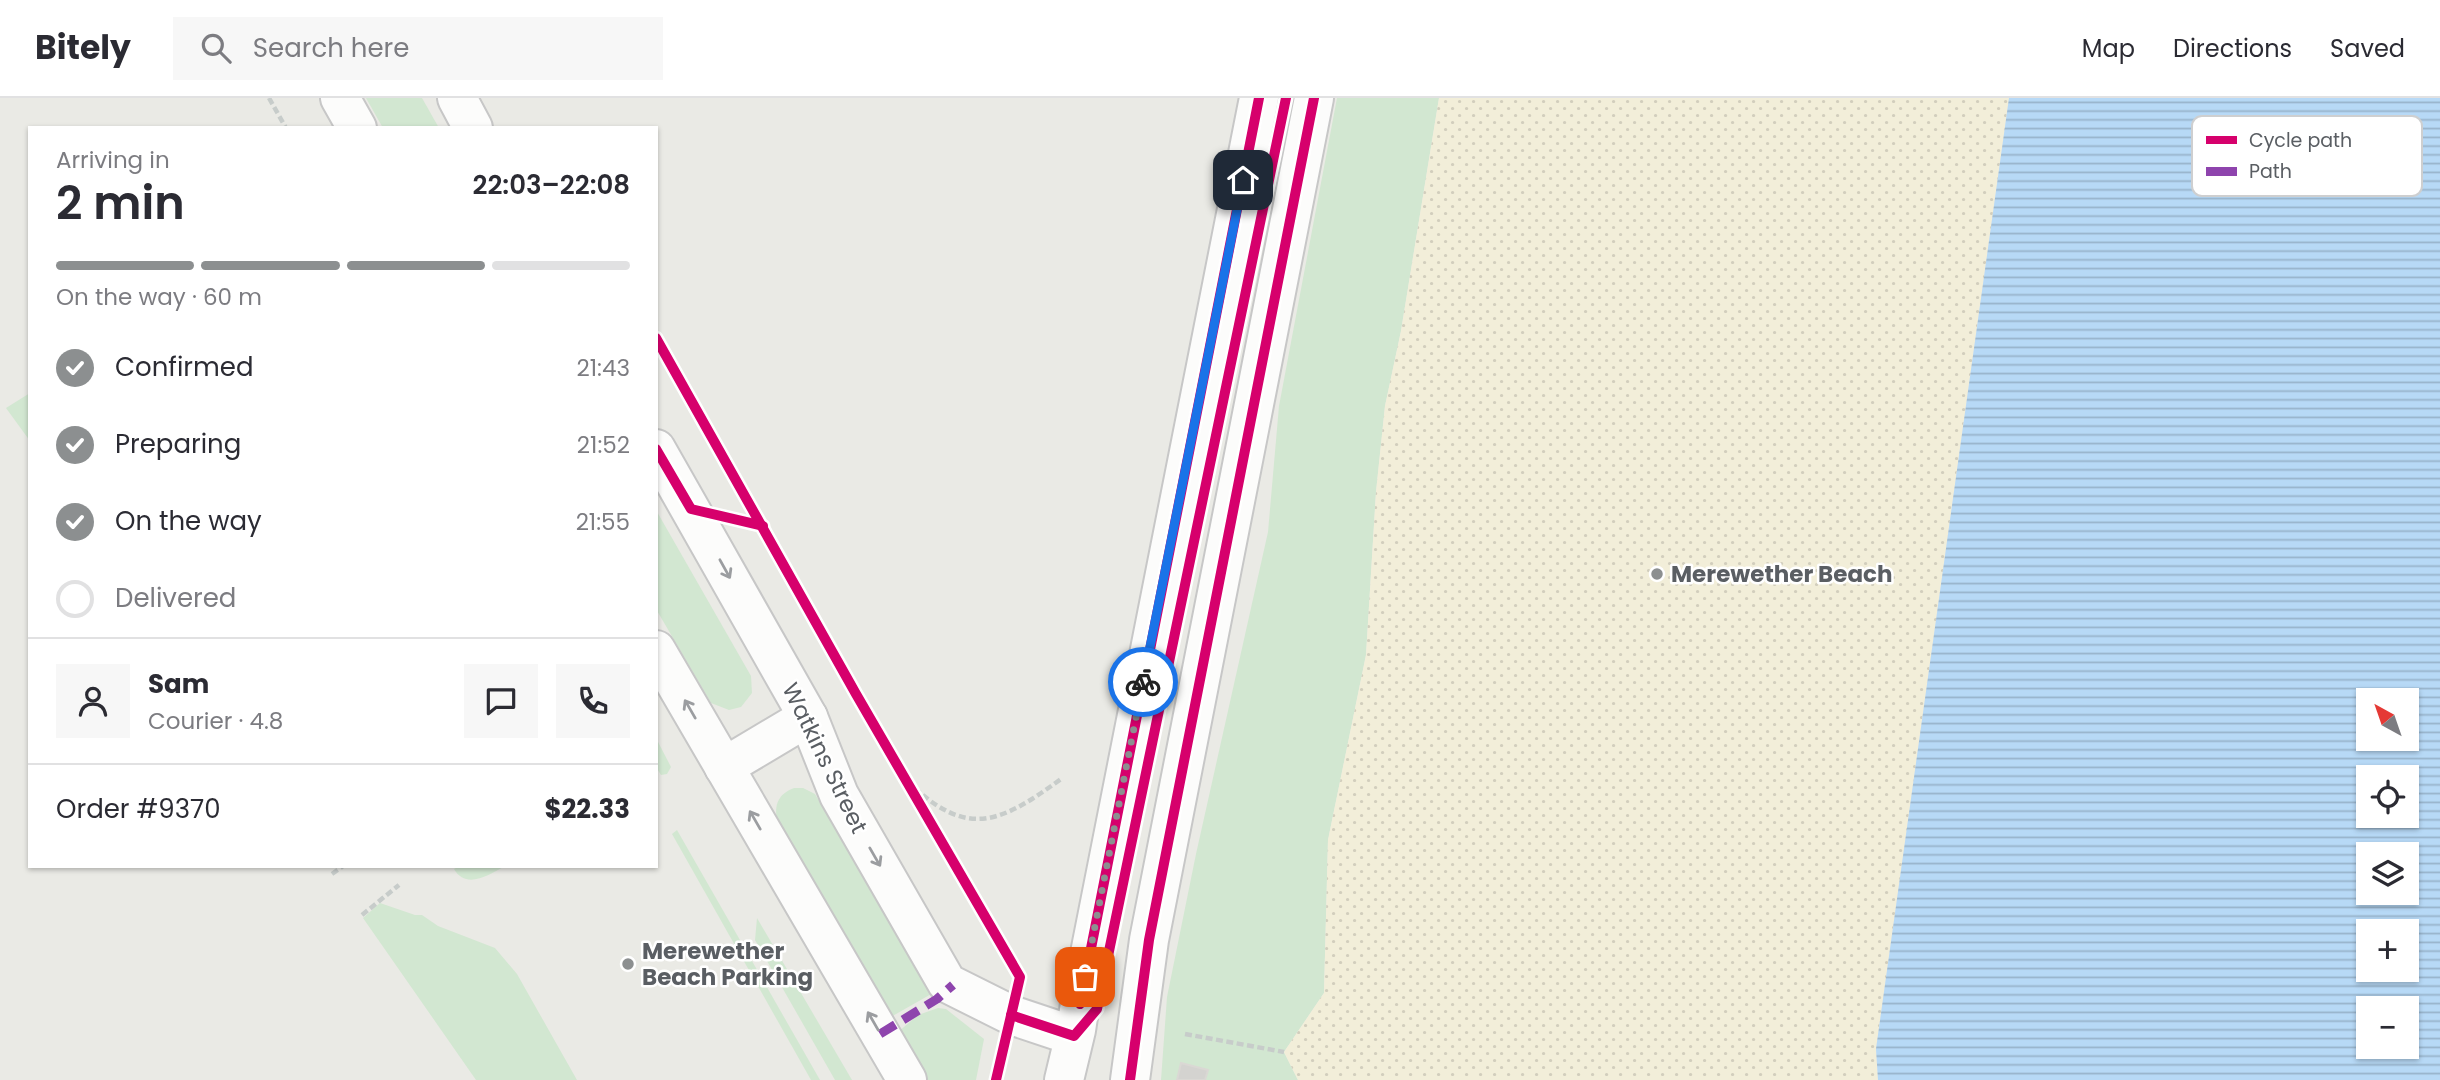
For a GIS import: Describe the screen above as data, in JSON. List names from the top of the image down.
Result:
{
  "streets": {
    "street": ["Watkins Street"]
  },
  "places": ["Merewether Beach", "Merewether Beach Parking"],
  "legend": ["Cycle path", "Path"],
  "north": "top left",
  "page": {
    "header": "Bitely",
    "search": "Search here",
    "nav": ["Map", "Directions", "Saved"],
    "heading": ["2 min", "Arriving in", "22:03–22:08"],
    "panel": [
      "Sam",
      "Courier · 4.8",
      "Order #9370",
      "$22.33"
    ],
    "bar": "On the way · 60 m",
    "list": [
      ["Confirmed", "21:43"],
      ["Preparing", "21:52"],
      ["On the way", "21:55"],
      "Delivered"
    ],
    "map_buttons": ["+", "−"]
  }
}
